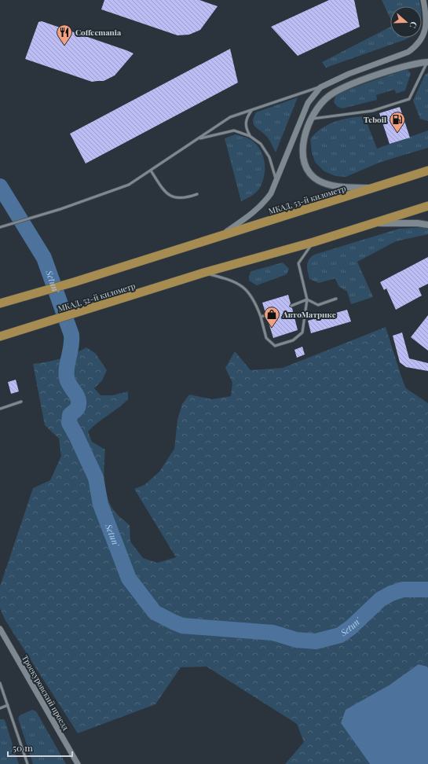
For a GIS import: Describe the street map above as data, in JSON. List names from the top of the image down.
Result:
{
  "streets": {
    "highway": ["МКАД, 53-й километр", "МКАД, 52-й километр"],
    "street": ["Троекуровский проезд"]
  },
  "water": ["Setun'"],
  "places": {
    "restaurant": ["Coffeemania"],
    "fuel station": ["Teboil"],
    "shop": ["АвтоМатрикс"]
  },
  "scale_bar": "50 m",
  "north": "right"
}
